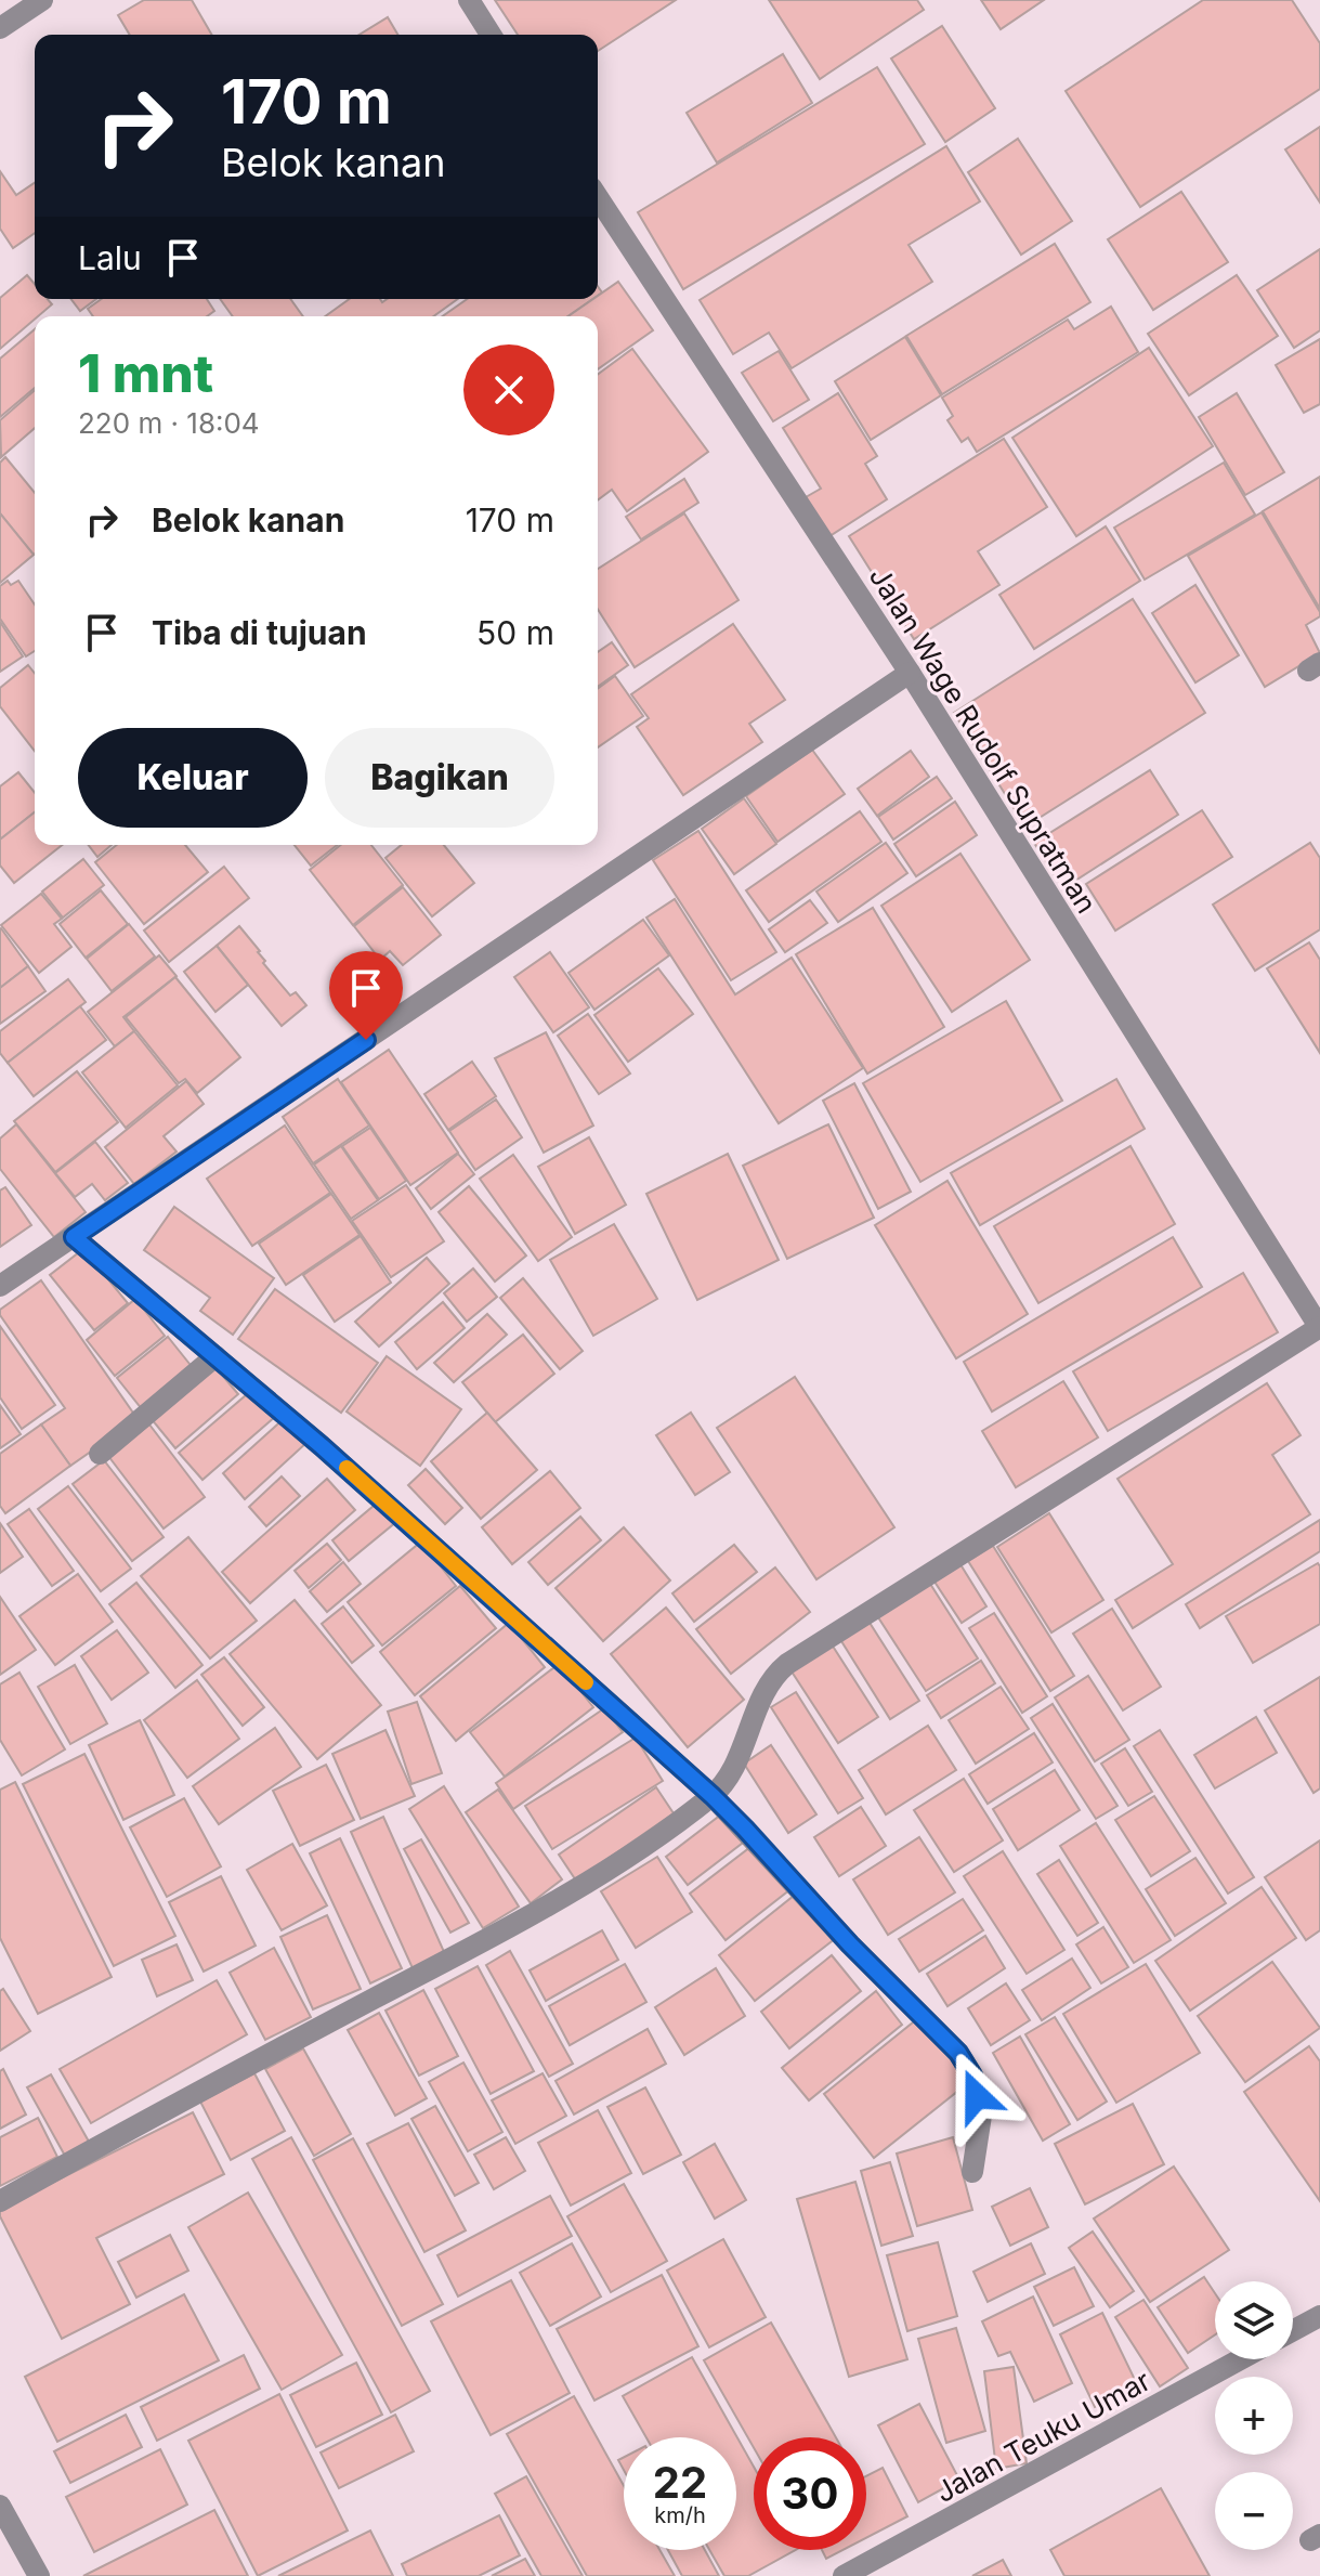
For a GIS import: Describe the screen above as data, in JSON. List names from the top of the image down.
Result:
{
  "streets": {
    "street": ["Jalan Wage Rudolf Supratman", "Jalan Teuku Umar"]
  },
  "page": {
    "turn": ["170 m", "Belok kanan"],
    "then": "Lalu",
    "heading": ["1 mnt", "220 m · 18:04"],
    "list": [
      {
        "name": "Belok kanan",
        "value": "170 m"
      },
      {
        "name": "Tiba di tujuan",
        "value": "50 m"
      }
    ],
    "buttons": ["Keluar", "Bagikan"],
    "map_buttons": ["+", "−"],
    "speed": "22 km/h",
    "limit": "30"
  }
}
